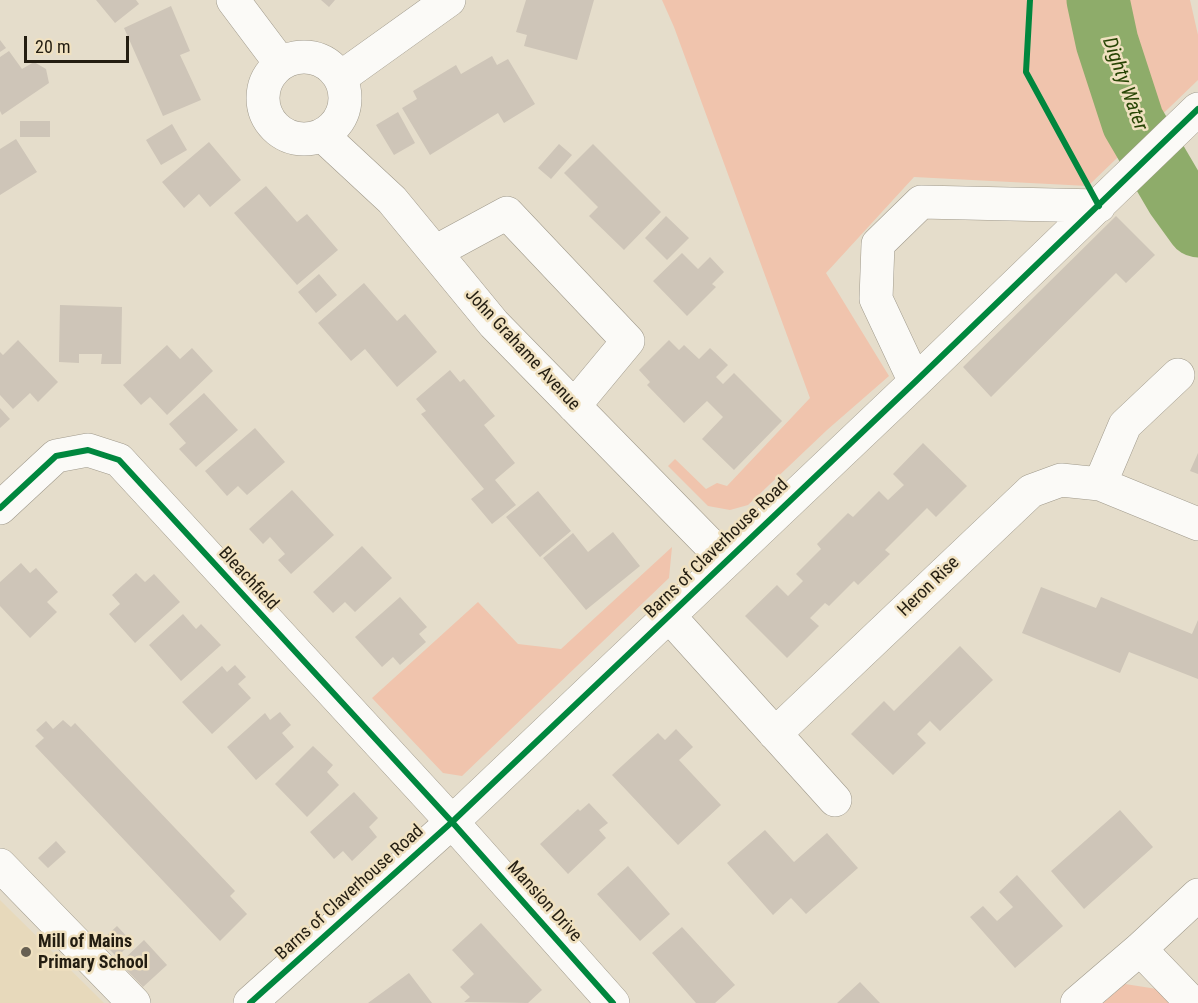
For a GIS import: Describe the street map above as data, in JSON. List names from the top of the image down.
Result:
{
  "streets": {
    "street": [
      "John Grahame Avenue",
      "Barns of Claverhouse Road",
      "Bleachfield",
      "Heron Rise",
      "Mansion Drive"
    ]
  },
  "crossings": [
    ["John Grahame Avenue", "Barns of Claverhouse Road"],
    ["Barns of Claverhouse Road", "Bleachfield"],
    ["Barns of Claverhouse Road", "Mansion Drive"],
    ["Bleachfield", "Mansion Drive"]
  ],
  "water": ["Dighty Water"],
  "places": ["Mill of Mains Primary School"],
  "scale_bar": "20 m"
}
